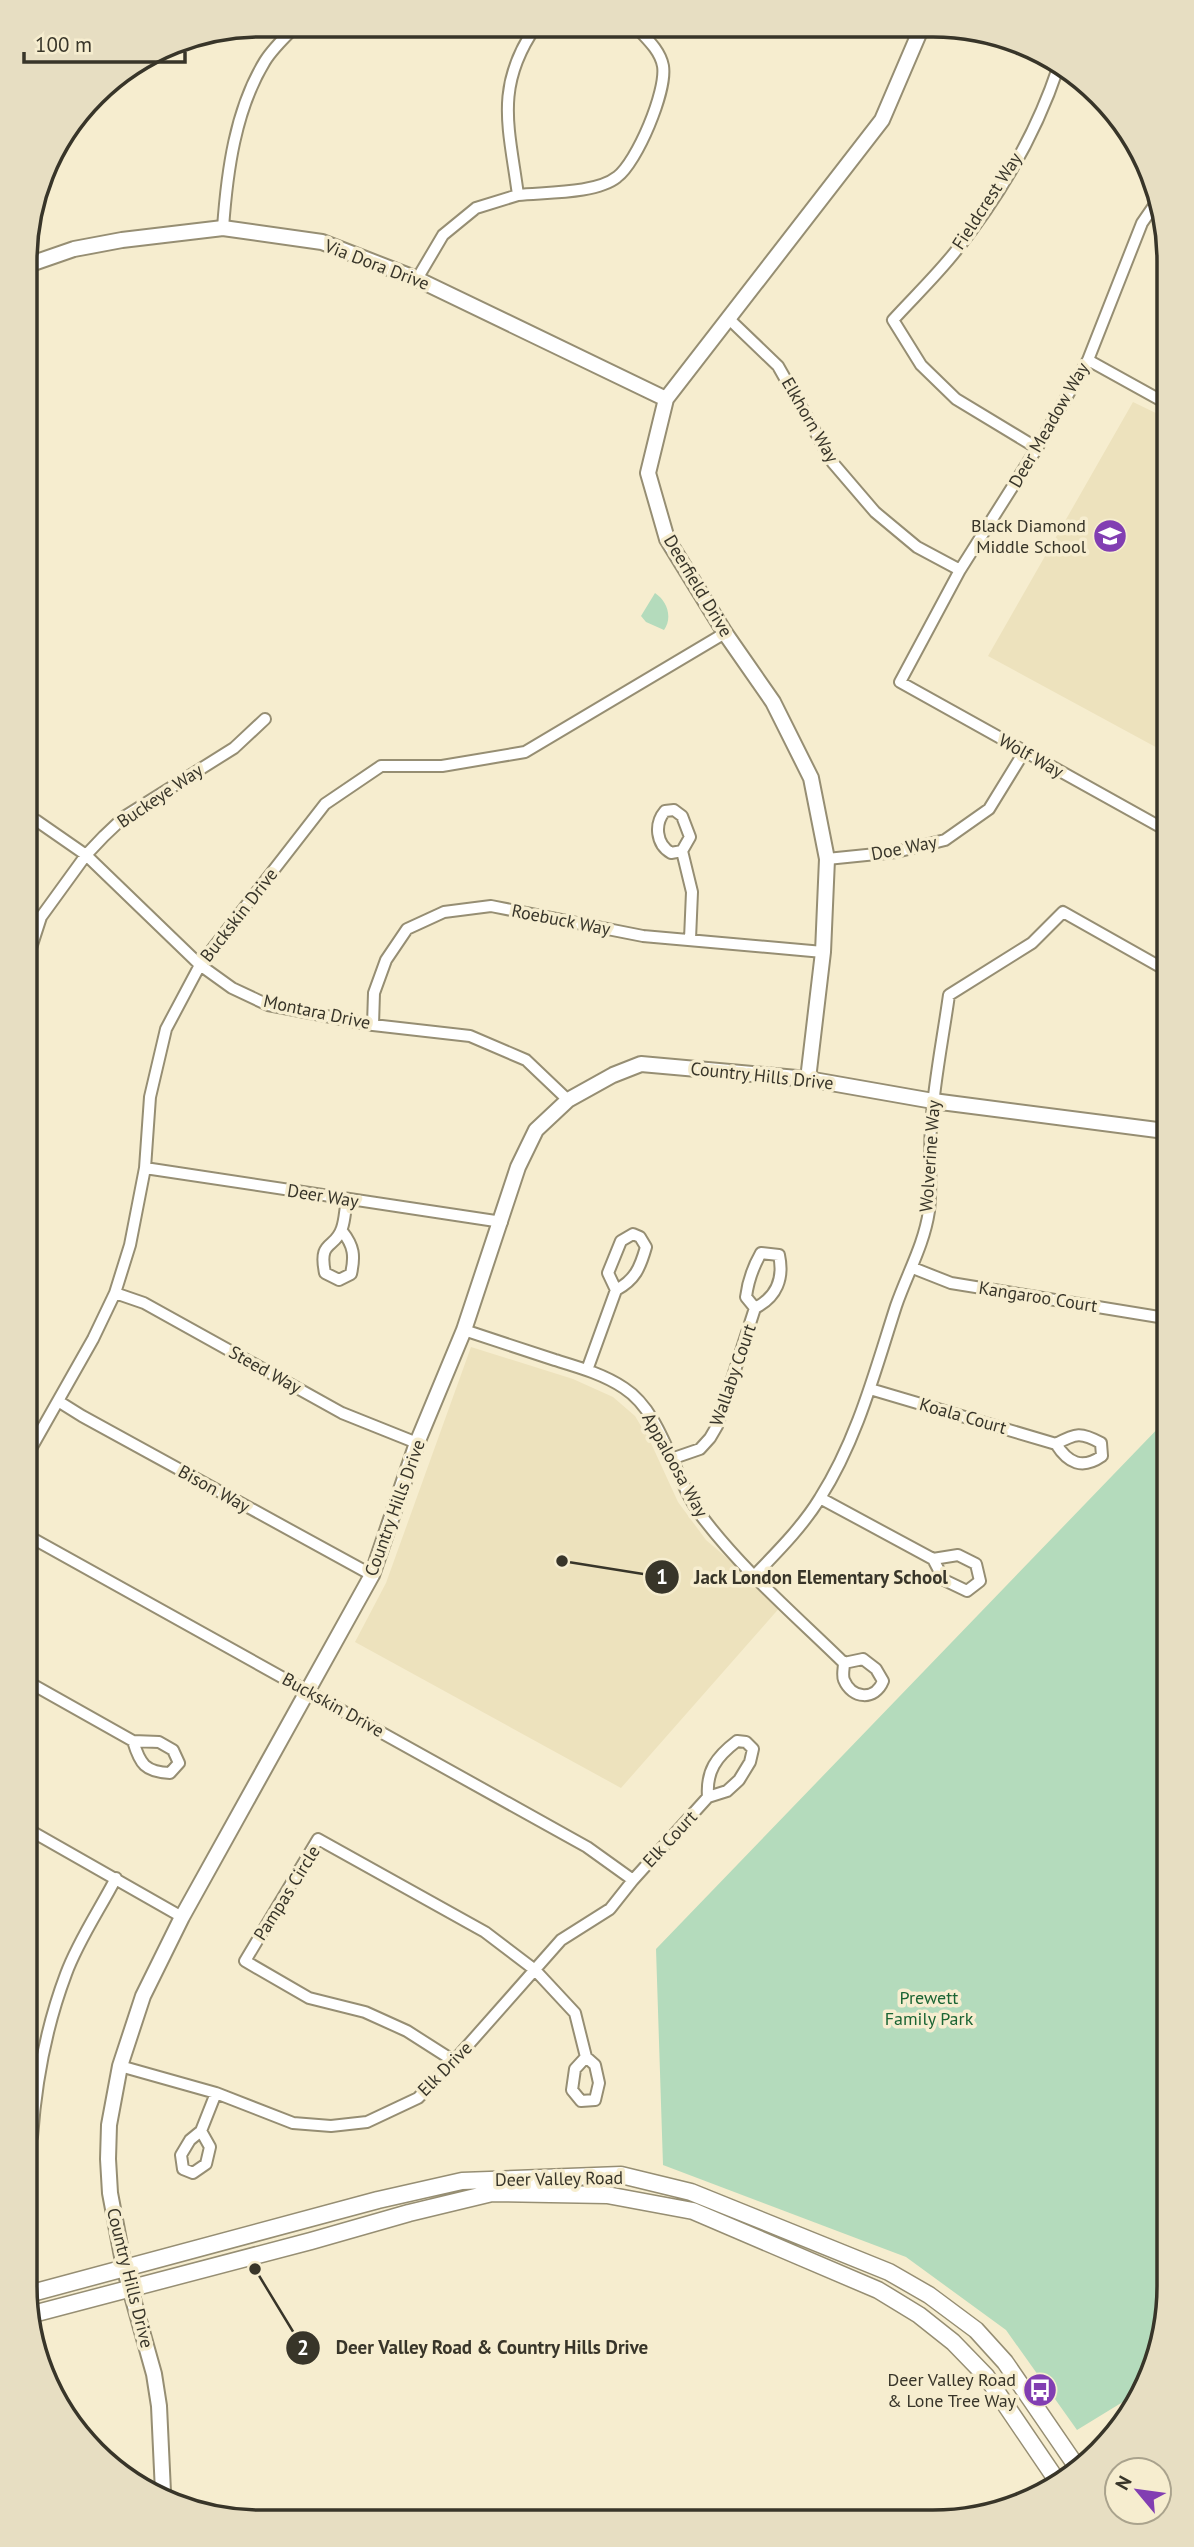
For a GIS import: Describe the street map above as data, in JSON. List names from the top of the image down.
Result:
{
  "streets": {
    "main road": ["Deer Valley Road"],
    "street": [
      "Fieldcrest Way",
      "Via Dora Drive",
      "Elkhorn Way",
      "Deer Meadow Way",
      "Deerfield Drive",
      "Wolf Way",
      "Buckeye Way",
      "Doe Way",
      "Buckskin Drive",
      "Roebuck Way",
      "Montara Drive",
      "Country Hills Drive",
      "Wolverine Way",
      "Deer Way",
      "Kangaroo Court",
      "Steed Way",
      "Wallaby Court",
      "Koala Court",
      "Appaloosa Way",
      "Bison Way",
      "Elk Court",
      "Pampas Circle",
      "Elk Drive"
    ]
  },
  "crossings": [
    ["Fieldcrest Way", "Deer Meadow Way"],
    ["Via Dora Drive", "Deerfield Drive"],
    ["Elkhorn Way", "Deer Meadow Way"],
    ["Elkhorn Way", "Deerfield Drive"],
    ["Deer Meadow Way", "Wolf Way"],
    ["Deerfield Drive", "Doe Way"],
    ["Deerfield Drive", "Buckskin Drive"],
    ["Deerfield Drive", "Roebuck Way"],
    ["Deerfield Drive", "Country Hills Drive"],
    ["Wolf Way", "Doe Way"],
    ["Buckeye Way", "Montara Drive"],
    ["Buckskin Drive", "Montara Drive"],
    ["Buckskin Drive", "Country Hills Drive"],
    ["Buckskin Drive", "Deer Way"],
    ["Buckskin Drive", "Steed Way"],
    ["Buckskin Drive", "Bison Way"],
    ["Buckskin Drive", "Elk Court"],
    ["Buckskin Drive", "Elk Drive"],
    ["Roebuck Way", "Montara Drive"],
    ["Montara Drive", "Country Hills Drive"],
    ["Country Hills Drive", "Wolverine Way"],
    ["Country Hills Drive", "Deer Way"],
    ["Country Hills Drive", "Steed Way"],
    ["Country Hills Drive", "Appaloosa Way"],
    ["Country Hills Drive", "Bison Way"],
    ["Country Hills Drive", "Elk Drive"],
    ["Country Hills Drive", "Deer Valley Road"],
    ["Wolverine Way", "Kangaroo Court"],
    ["Wolverine Way", "Koala Court"],
    ["Wolverine Way", "Appaloosa Way"],
    ["Wallaby Court", "Appaloosa Way"],
    ["Elk Court", "Elk Drive"],
    ["Pampas Circle", "Elk Drive"]
  ],
  "parks": ["Prewett Family Park"],
  "places": {
    "school or university": ["Black Diamond Middle School"],
    "other": ["Jack London Elementary School", "Deer Valley Road & Country Hills Drive"],
    "bus stop": ["Deer Valley Road & Lone Tree Way"]
  },
  "scale_bar": "100 m",
  "north": "top left"
}
